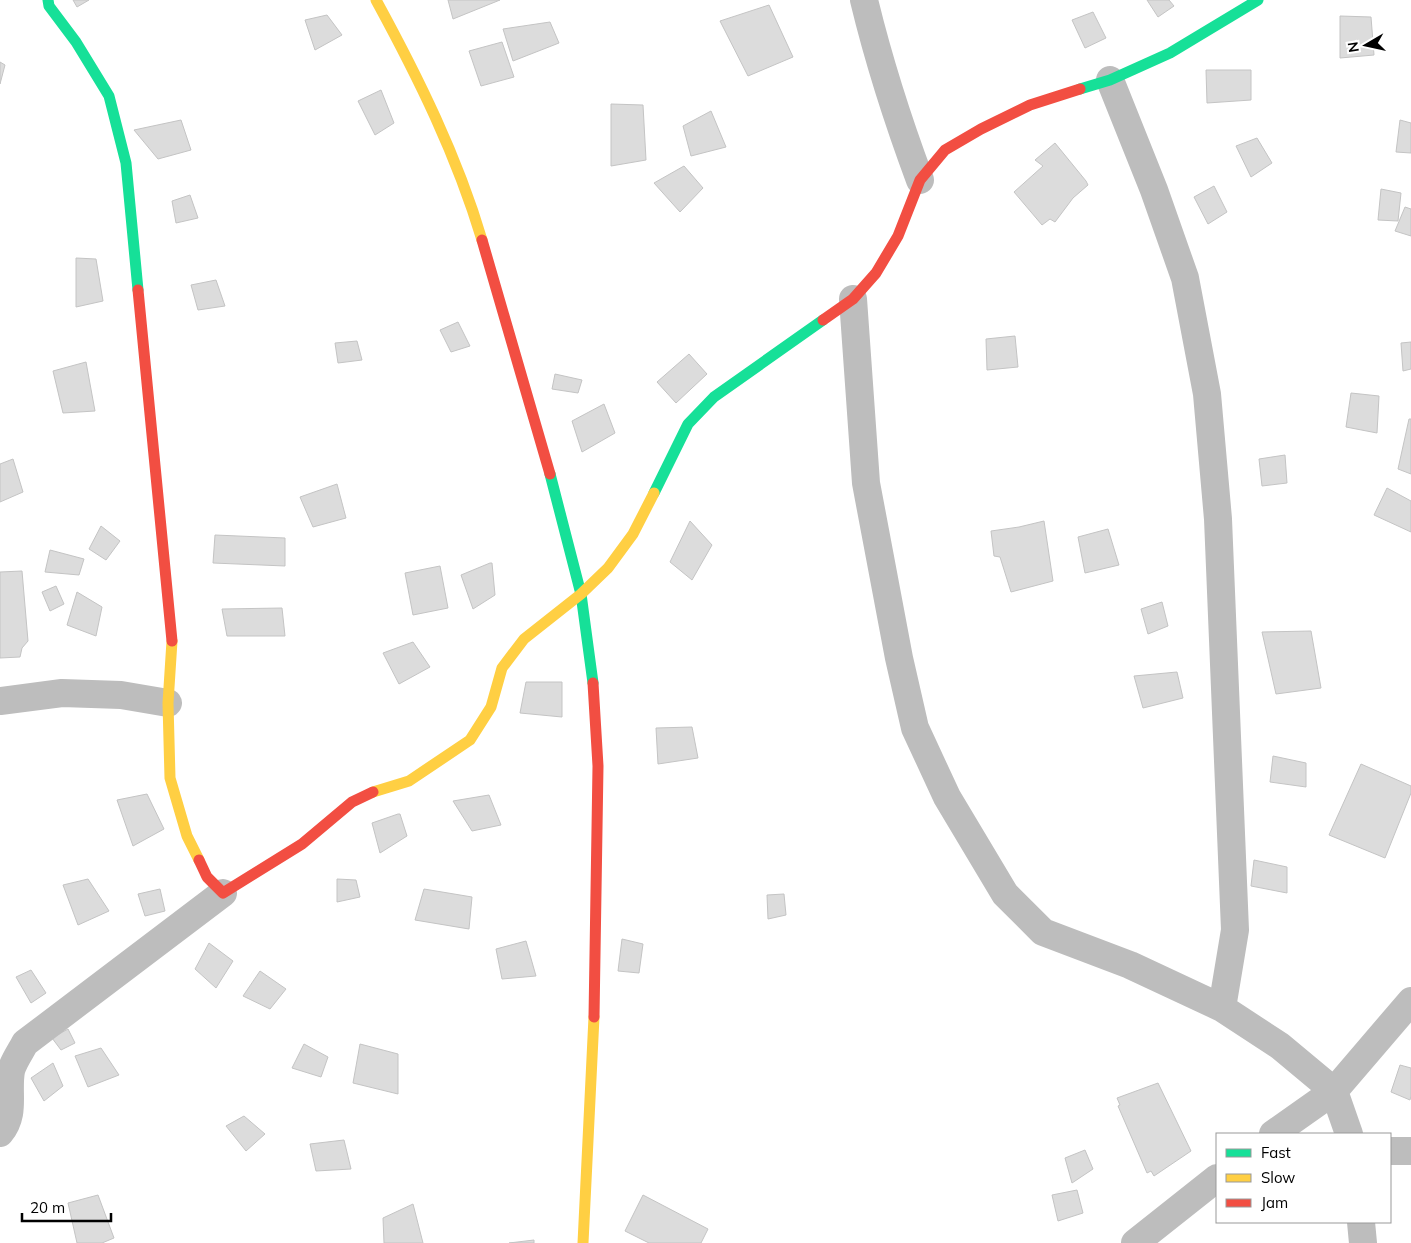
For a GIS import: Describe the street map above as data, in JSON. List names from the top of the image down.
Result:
{
  "legend": ["Fast", "Slow", "Jam"],
  "scale_bar": "20 m",
  "north": "left"
}
